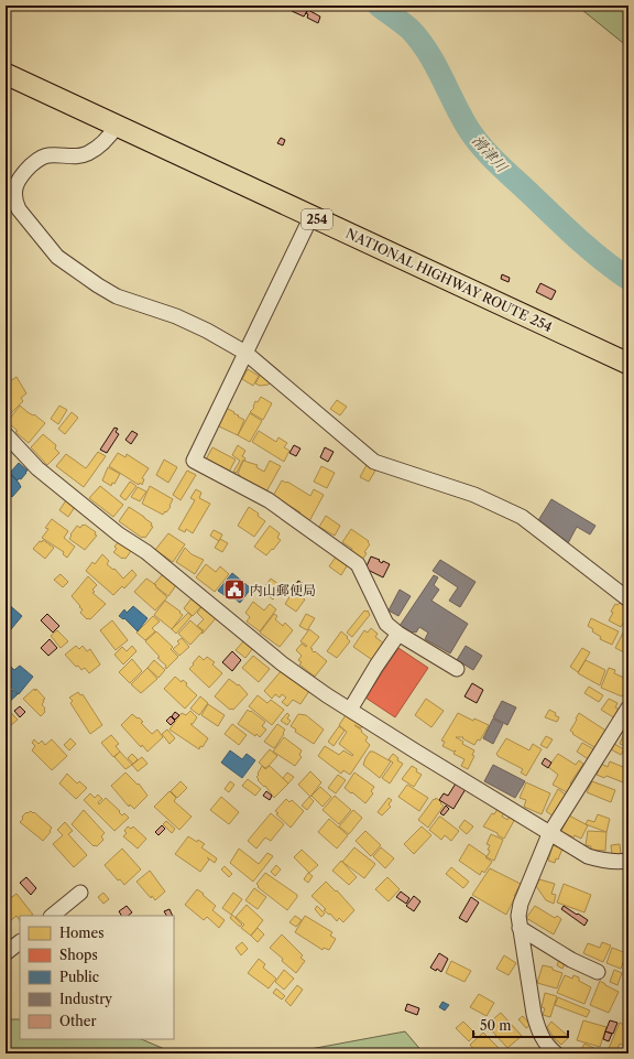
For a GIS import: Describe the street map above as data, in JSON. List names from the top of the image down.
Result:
{
  "streets": {
    "highway": ["254", "NATIONAL HIGHWAY ROUTE 254"]
  },
  "water": ["滑津川"],
  "places": {
    "public building": ["内山郵便局"]
  },
  "legend": [
    "Homes",
    "Shops",
    "Public",
    "Industry",
    "Other"
  ],
  "scale_bar": "50 m"
}
